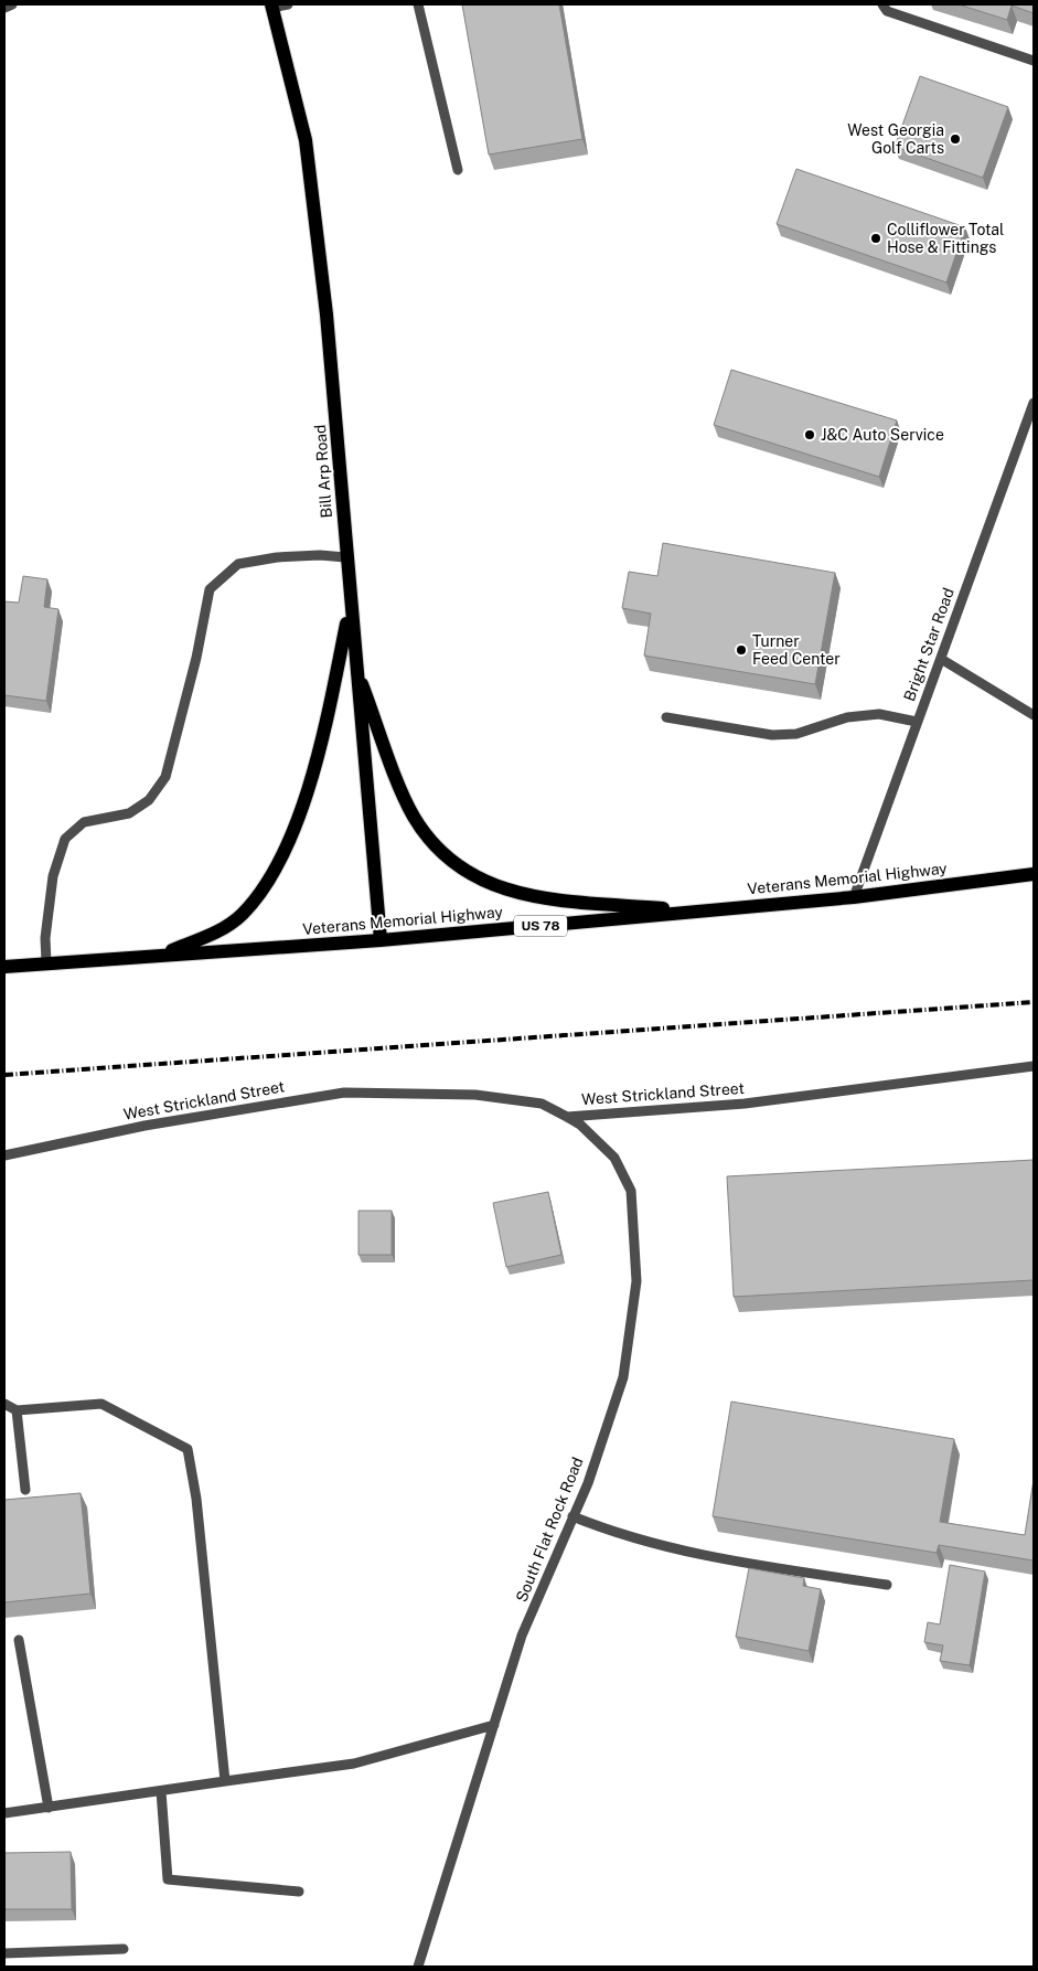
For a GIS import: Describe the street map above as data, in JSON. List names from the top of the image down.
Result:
{
  "streets": {
    "main road": ["Bill Arp Road", "Veterans Memorial Highway", "US 78"],
    "street": ["Bright Star Road", "West Strickland Street", "South Flat Rock Road"]
  },
  "crossings": [
    ["Bill Arp Road", "Veterans Memorial Highway"],
    ["Bright Star Road", "Veterans Memorial Highway"],
    ["West Strickland Street", "South Flat Rock Road"]
  ],
  "places": [
    "West Georgia Golf Carts",
    "Colliflower Total Hose & Fittings",
    "J&C Auto Service",
    "Turner Feed Center"
  ]
}
